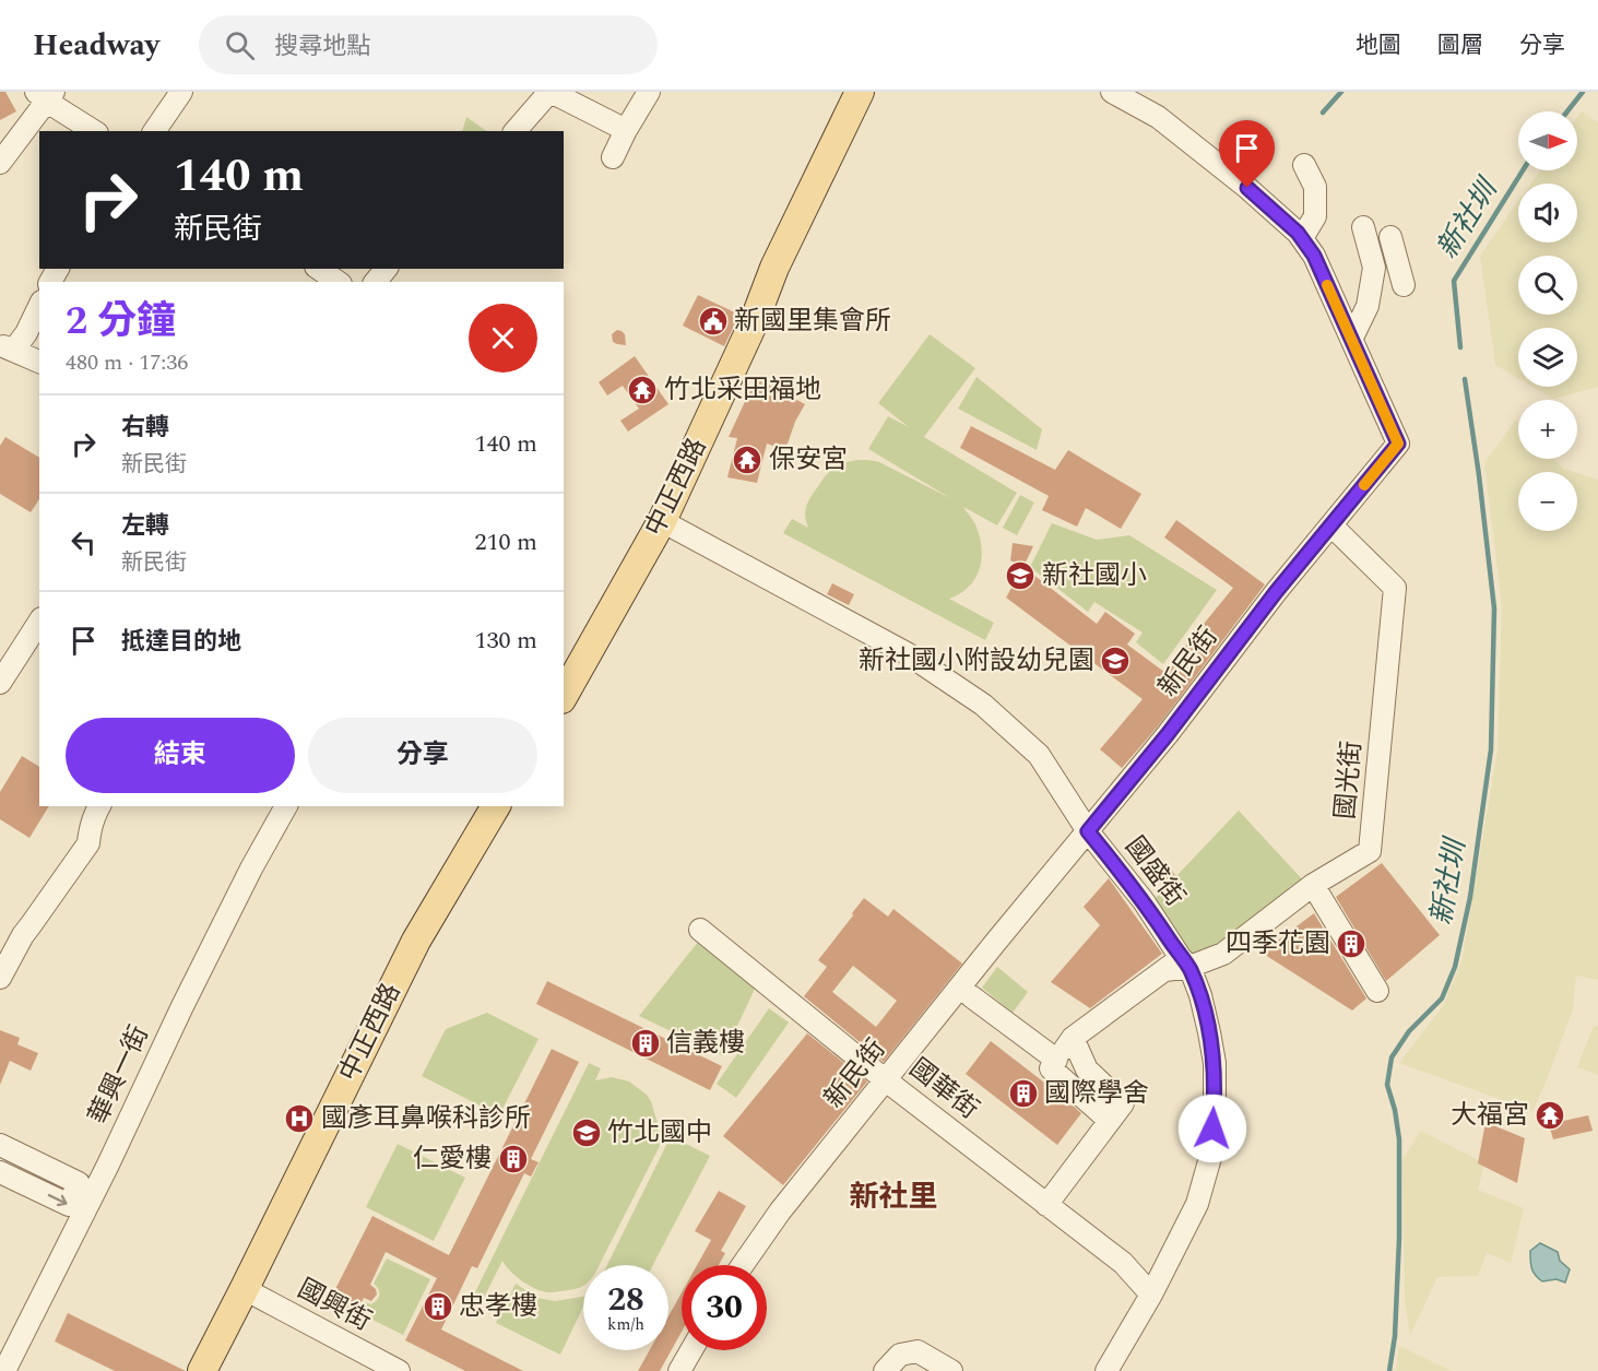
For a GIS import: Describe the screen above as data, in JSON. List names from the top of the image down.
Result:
{
  "streets": {
    "main road": ["中正西路"],
    "street": [
      "新民街",
      "國光街",
      "國盛街",
      "華興一街",
      "國華街",
      "國興街"
    ]
  },
  "crossings": [
    ["中正西路", "國盛街"],
    ["中正西路", "國興街"],
    ["新民街", "國光街"],
    ["新民街", "國盛街"],
    ["新民街", "國華街"],
    ["國光街", "國盛街"],
    ["國盛街", "國華街"]
  ],
  "districts": ["新社里"],
  "water": ["新社圳"],
  "places": {
    "public building": ["新國里集會所"],
    "temple": ["竹北采田福地", "保安宮", "大福宮"],
    "school or university": ["新社國小", "新社國小附設幼兒園", "竹北國中"],
    "building": [
      "四季花園",
      "信義樓",
      "國際學舍",
      "仁愛樓",
      "忠孝樓"
    ],
    "hospital": ["國彥耳鼻喉科診所"]
  },
  "north": "right",
  "page": {
    "header": "Headway",
    "search": "搜尋地點",
    "nav": ["地圖", "圖層", "分享"],
    "map_buttons": ["+", "−"],
    "turn": ["140 m", "新民街"],
    "heading": ["2 分鐘", "480 m · 17:36"],
    "list": [
      {
        "name": "右轉",
        "note": "新民街",
        "value": "140 m"
      },
      {
        "name": "左轉",
        "note": "新民街",
        "value": "210 m"
      },
      {
        "name": "抵達目的地",
        "value": "130 m"
      }
    ],
    "buttons": ["結束", "分享"],
    "speed": "28 km/h",
    "limit": "30"
  }
}
